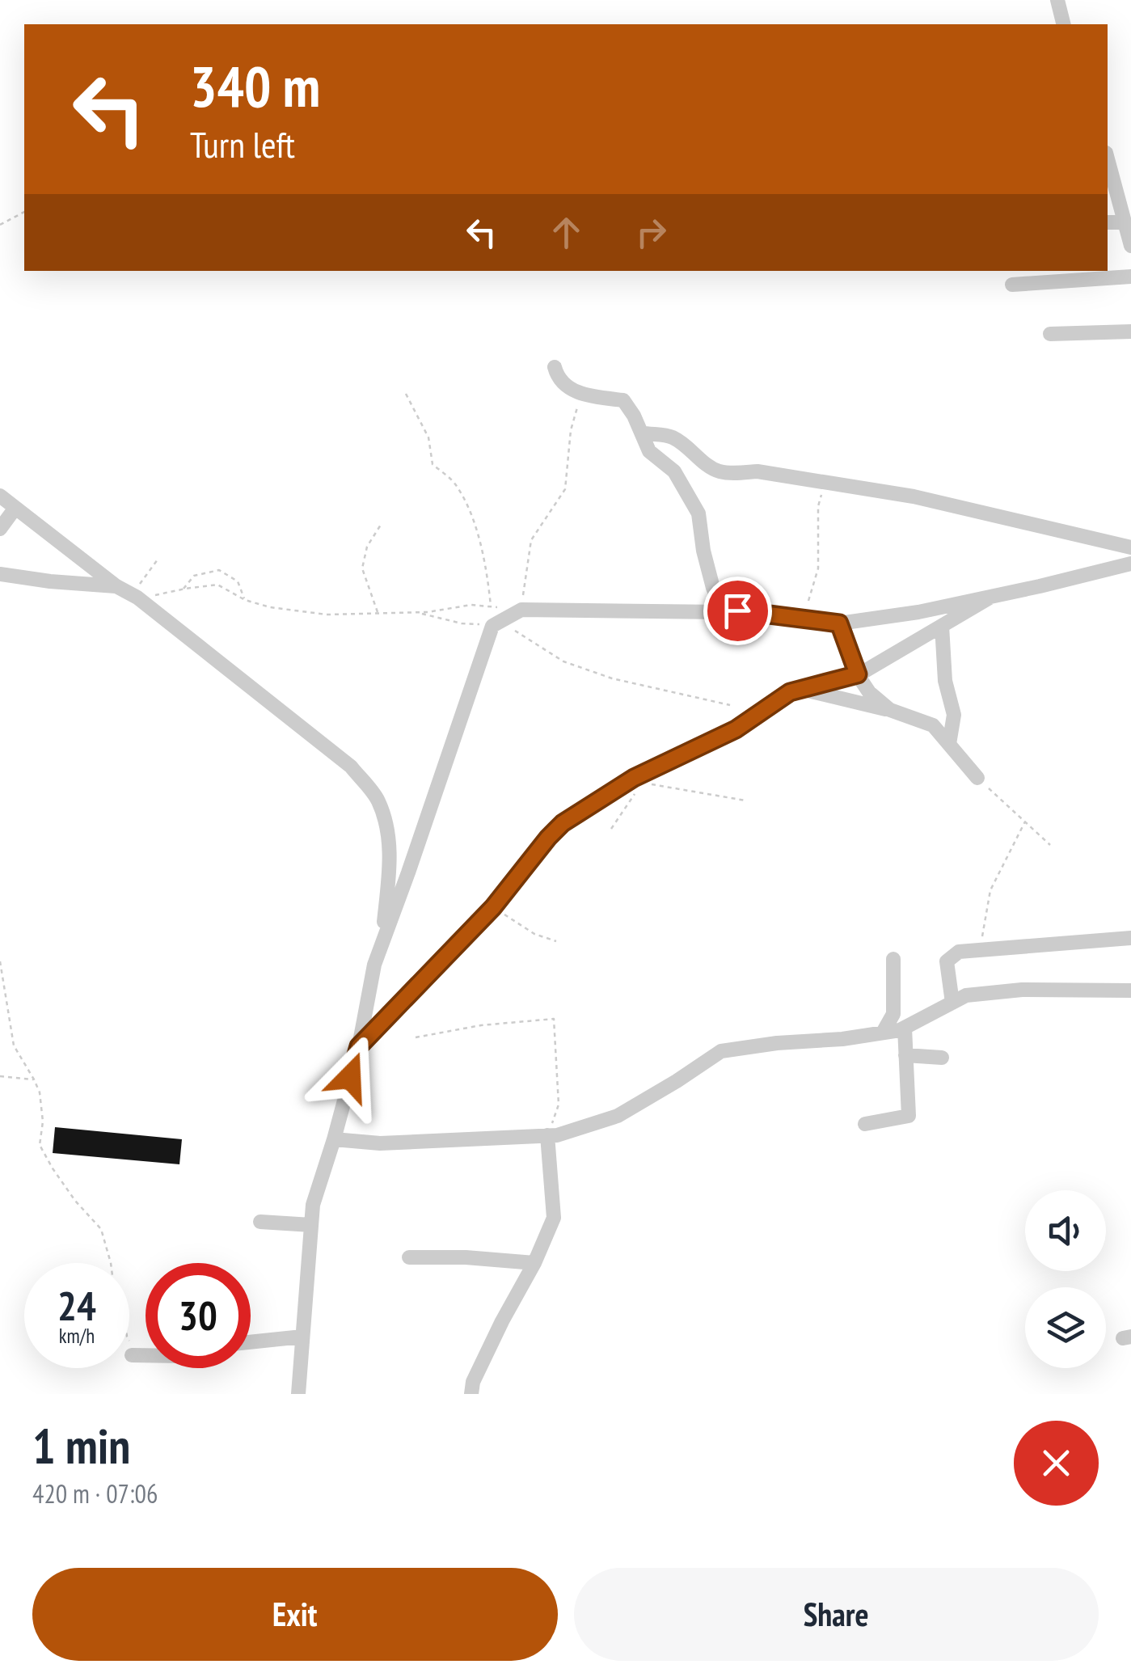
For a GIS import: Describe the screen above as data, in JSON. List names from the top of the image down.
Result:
{
  "page": {
    "turn": ["340 m", "Turn left"],
    "speed": "24 km/h",
    "limit": "30",
    "heading": ["1 min", "420 m · 07:06"],
    "buttons": ["Exit", "Share"]
  }
}
